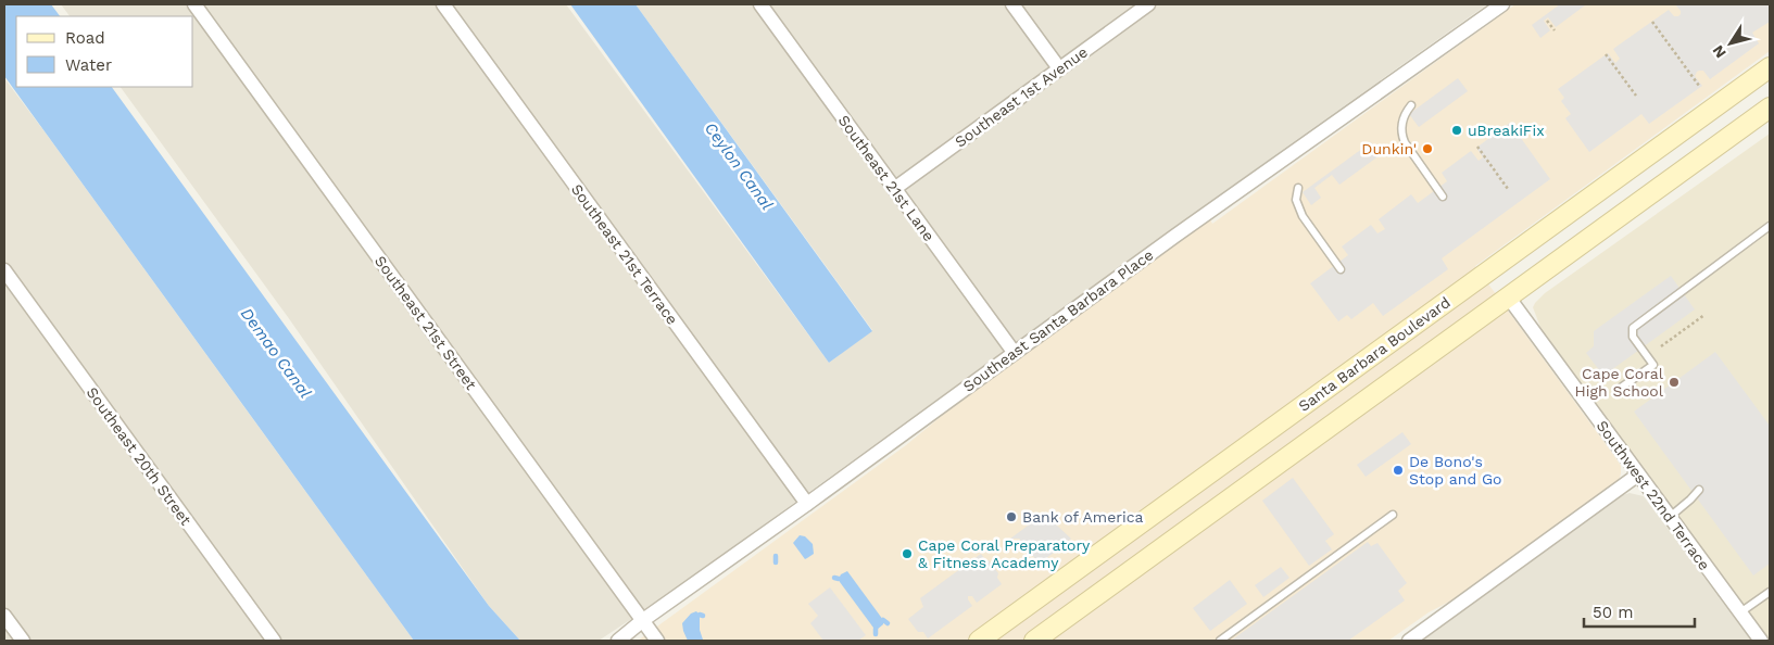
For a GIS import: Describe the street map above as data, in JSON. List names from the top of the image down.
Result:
{
  "streets": {
    "main road": ["Santa Barbara Boulevard"],
    "street": [
      "Southeast 1st Avenue",
      "Southeast 21st Lane",
      "Southeast 21st Terrace",
      "Southeast Santa Barbara Place",
      "Southeast 21st Street",
      "Southeast 20th Street",
      "Southwest 22nd Terrace"
    ]
  },
  "crossings": [
    ["Southeast 1st Avenue", "Southeast 21st Lane"],
    ["Southeast 21st Lane", "Southeast Santa Barbara Place"],
    ["Southeast 21st Terrace", "Southeast Santa Barbara Place"],
    ["Southeast Santa Barbara Place", "Southeast 21st Street"]
  ],
  "water": ["Ceylon Canal", "Demao Canal"],
  "places": [
    "uBreakiFix",
    "Dunkin'",
    "Cape Coral High School",
    "De Bono's Stop and Go",
    "Bank of America",
    "Cape Coral Preparatory & Fitness Academy"
  ],
  "legend": ["Road", "Water"],
  "scale_bar": "50 m",
  "north": "bottom left"
}
